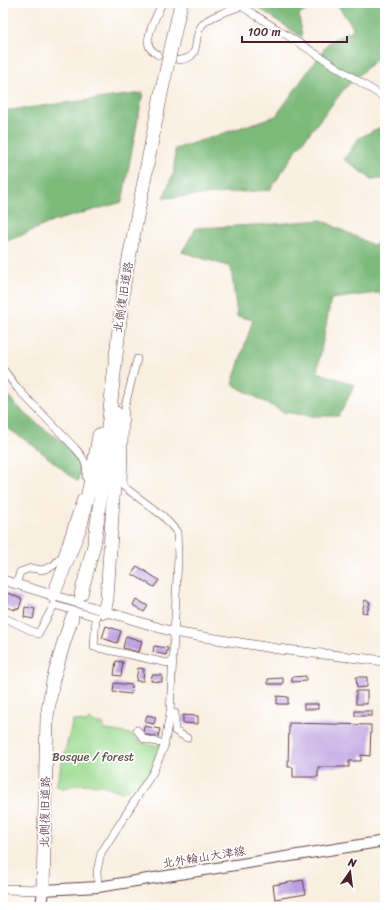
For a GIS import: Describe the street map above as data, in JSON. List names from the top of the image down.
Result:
{
  "streets": {
    "highway": ["北側復旧道路"],
    "main road": ["北外輪山大津線"]
  },
  "crossings": [
    ["北側復旧道路", "北外輪山大津線"]
  ],
  "parks": ["Bosque / forest"],
  "scale_bar": "100 m",
  "north": "top"
}
